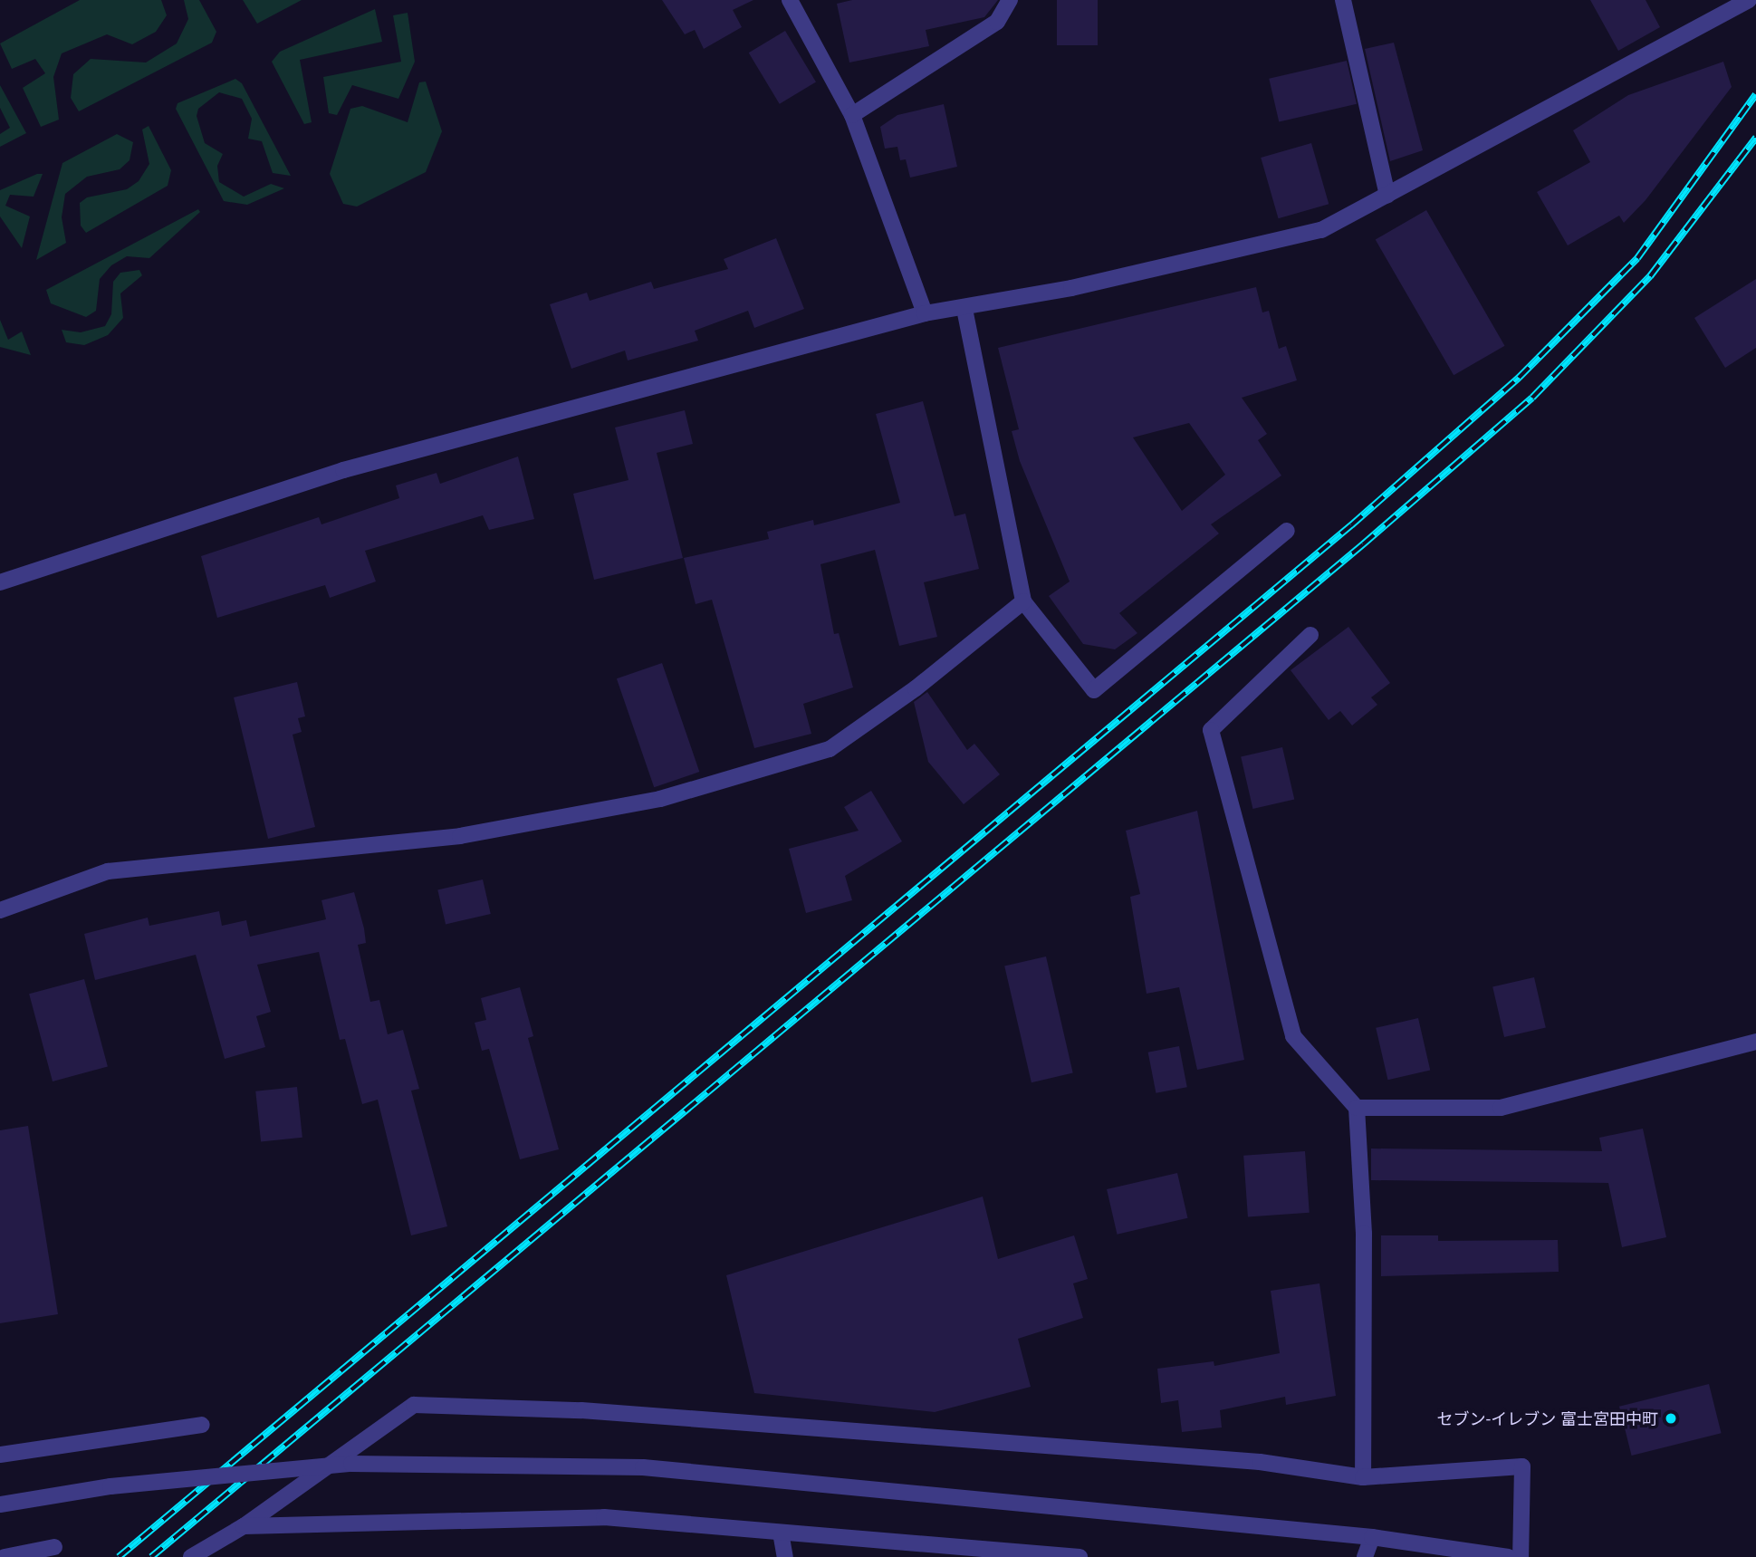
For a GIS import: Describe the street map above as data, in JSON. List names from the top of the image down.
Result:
{
  "places": ["セブン-イレブン 富士宮田中町"]
}
